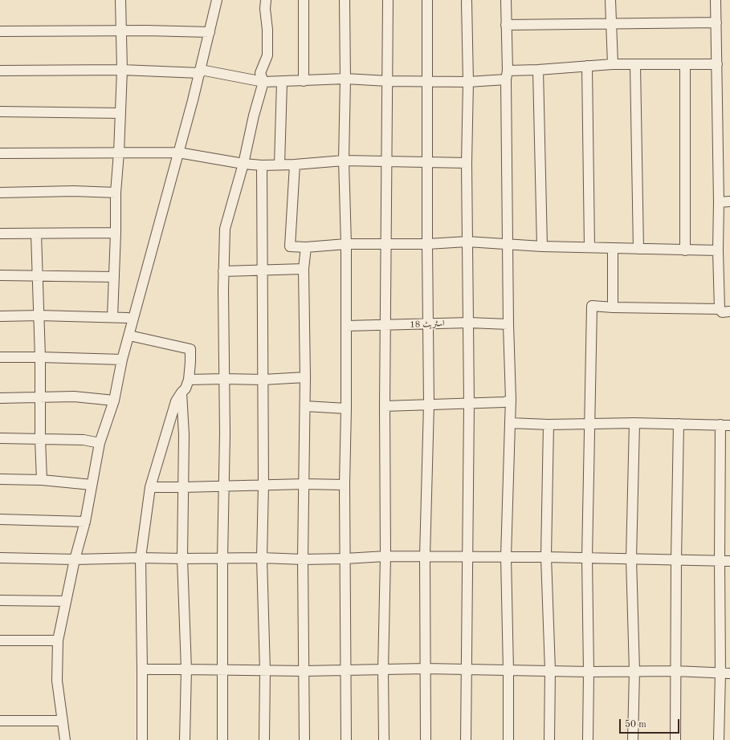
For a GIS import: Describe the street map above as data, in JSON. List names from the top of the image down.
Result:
{
  "streets": {
    "street": ["اسٹریٹ 18"]
  },
  "scale_bar": "50 m"
}
